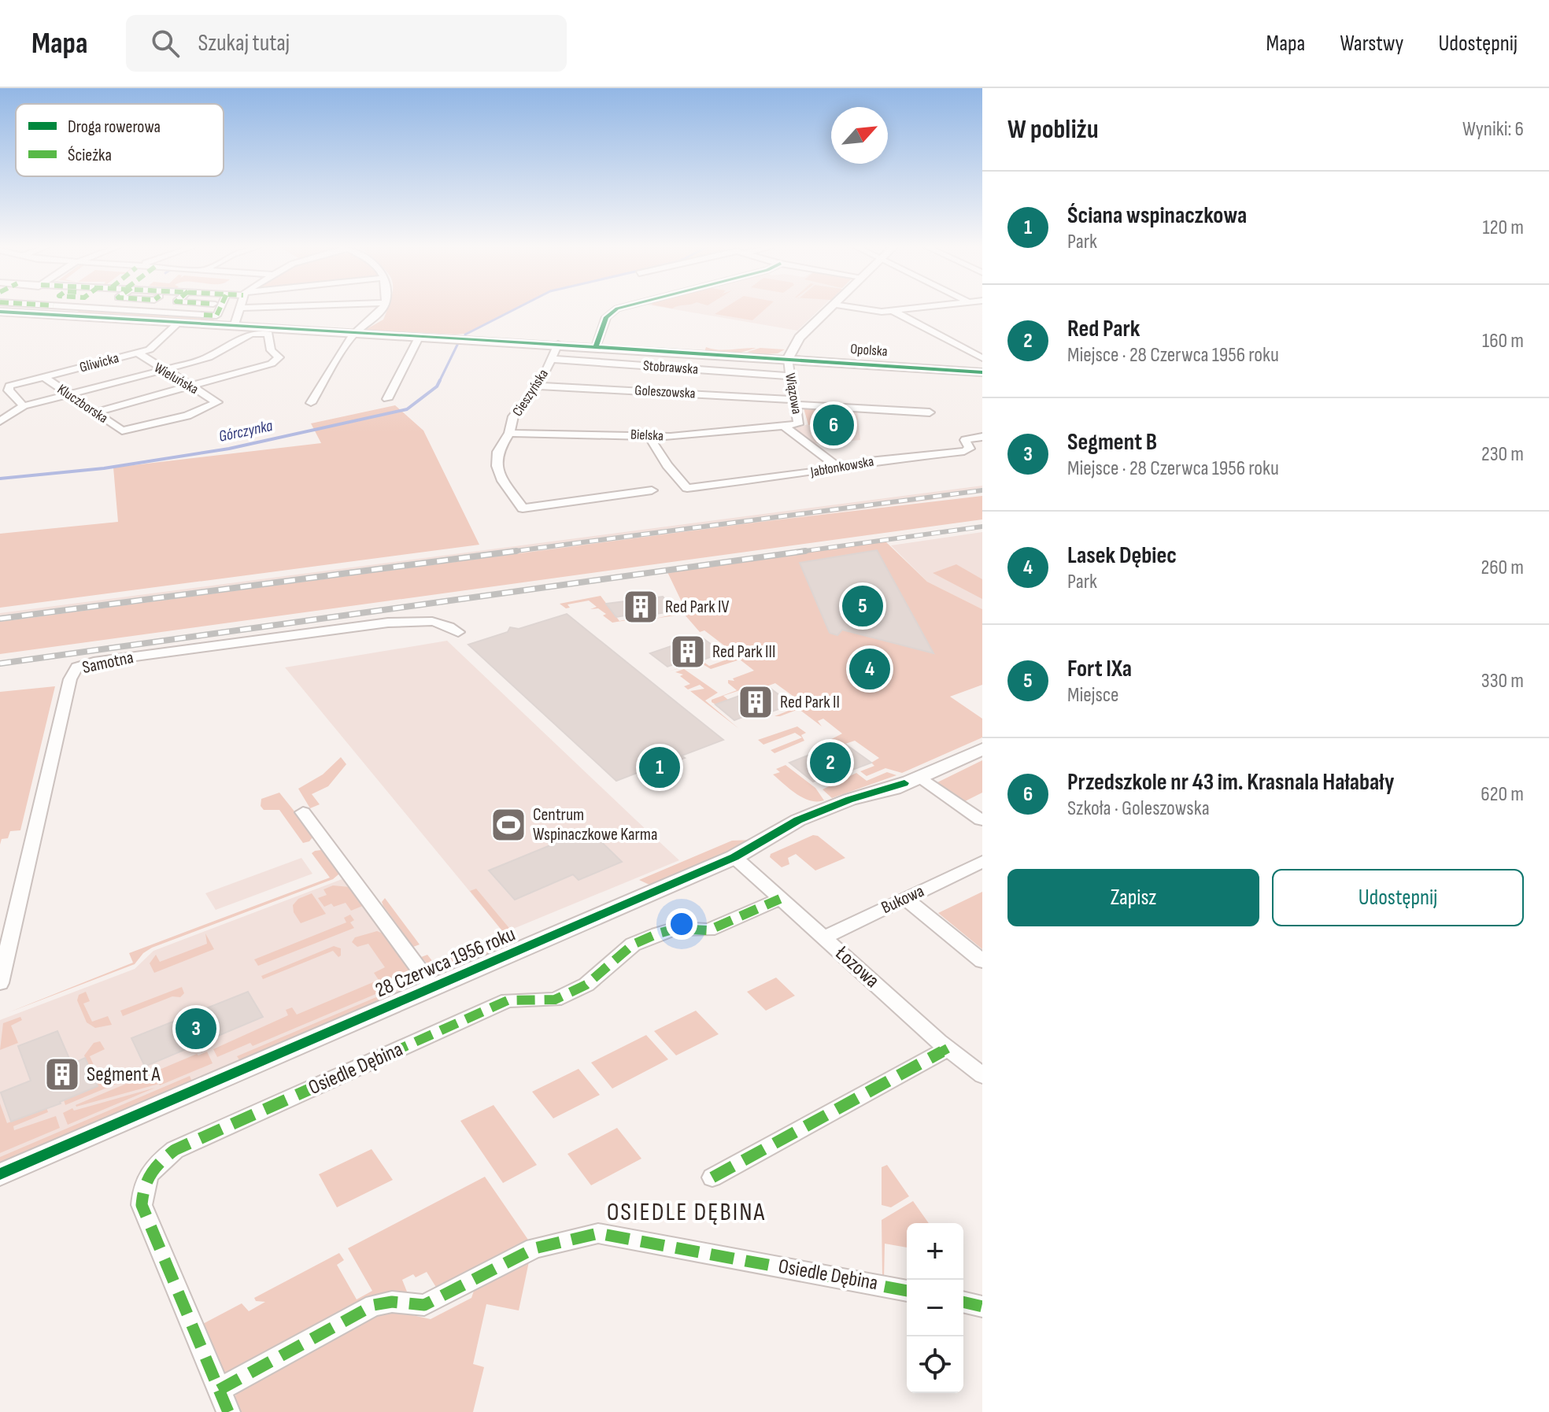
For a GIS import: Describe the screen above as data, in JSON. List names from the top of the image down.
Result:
{
  "streets": {
    "street": [
      "Opolska",
      "Gliwicka",
      "Stobrawska",
      "Wieluńska",
      "Goleszowska",
      "Cieszyńska",
      "Wiązowa",
      "Kluczborska",
      "Bielska",
      "Jabłonkowska",
      "Samotna",
      "Bukowa",
      "28 Czerwca 1956 roku",
      "Łozowa",
      "Osiedle Dębina"
    ]
  },
  "crossings": [
    ["Opolska", "Gliwicka"],
    ["Opolska", "Cieszyńska"],
    ["Opolska", "Wiązowa"],
    ["Gliwicka", "Wieluńska"],
    ["Gliwicka", "Kluczborska"],
    ["Stobrawska", "Cieszyńska"],
    ["Stobrawska", "Wiązowa"],
    ["Wieluńska", "Kluczborska"],
    ["Goleszowska", "Cieszyńska"],
    ["Goleszowska", "Wiązowa"],
    ["Cieszyńska", "Bielska"],
    ["Wiązowa", "Bielska"],
    ["Wiązowa", "Jabłonkowska"],
    ["Bielska", "Jabłonkowska"],
    ["Bukowa", "Łozowa"],
    ["28 Czerwca 1956 roku", "Łozowa"],
    ["Łozowa", "Osiedle Dębina"]
  ],
  "districts": ["OSIEDLE DĘBINA"],
  "water": ["Górczynka"],
  "places": {
    "building": [
      "Red Park IV",
      "Red Park III",
      "Red Park II",
      "Segment A"
    ],
    "sports": ["Centrum Wspinaczkowe Karma"]
  },
  "legend": ["Droga rowerowa", "Ścieżka"],
  "north": "top right",
  "page": {
    "header": "Mapa",
    "search": "Szukaj tutaj",
    "nav": ["Mapa", "Warstwy", "Udostępnij"],
    "heading": ["W pobliżu", "Wyniki: 6"],
    "list": [
      {
        "mark": "1",
        "name": "Ściana wspinaczkowa",
        "note": "Park",
        "value": "120 m"
      },
      {
        "mark": "2",
        "name": "Red Park",
        "note": "Miejsce · 28 Czerwca 1956 roku",
        "value": "160 m"
      },
      {
        "mark": "3",
        "name": "Segment B",
        "note": "Miejsce · 28 Czerwca 1956 roku",
        "value": "230 m"
      },
      {
        "mark": "4",
        "name": "Lasek Dębiec",
        "note": "Park",
        "value": "260 m"
      },
      {
        "mark": "5",
        "name": "Fort IXa",
        "note": "Miejsce",
        "value": "330 m"
      },
      {
        "mark": "6",
        "name": "Przedszkole nr 43 im. Krasnala Hałabały",
        "note": "Szkoła · Goleszowska",
        "value": "620 m"
      }
    ],
    "pins": [
      "6",
      "5",
      "4",
      "2",
      "1",
      "3"
    ],
    "buttons": ["Zapisz", "Udostępnij"],
    "map_buttons": ["+", "−"]
  }
}
